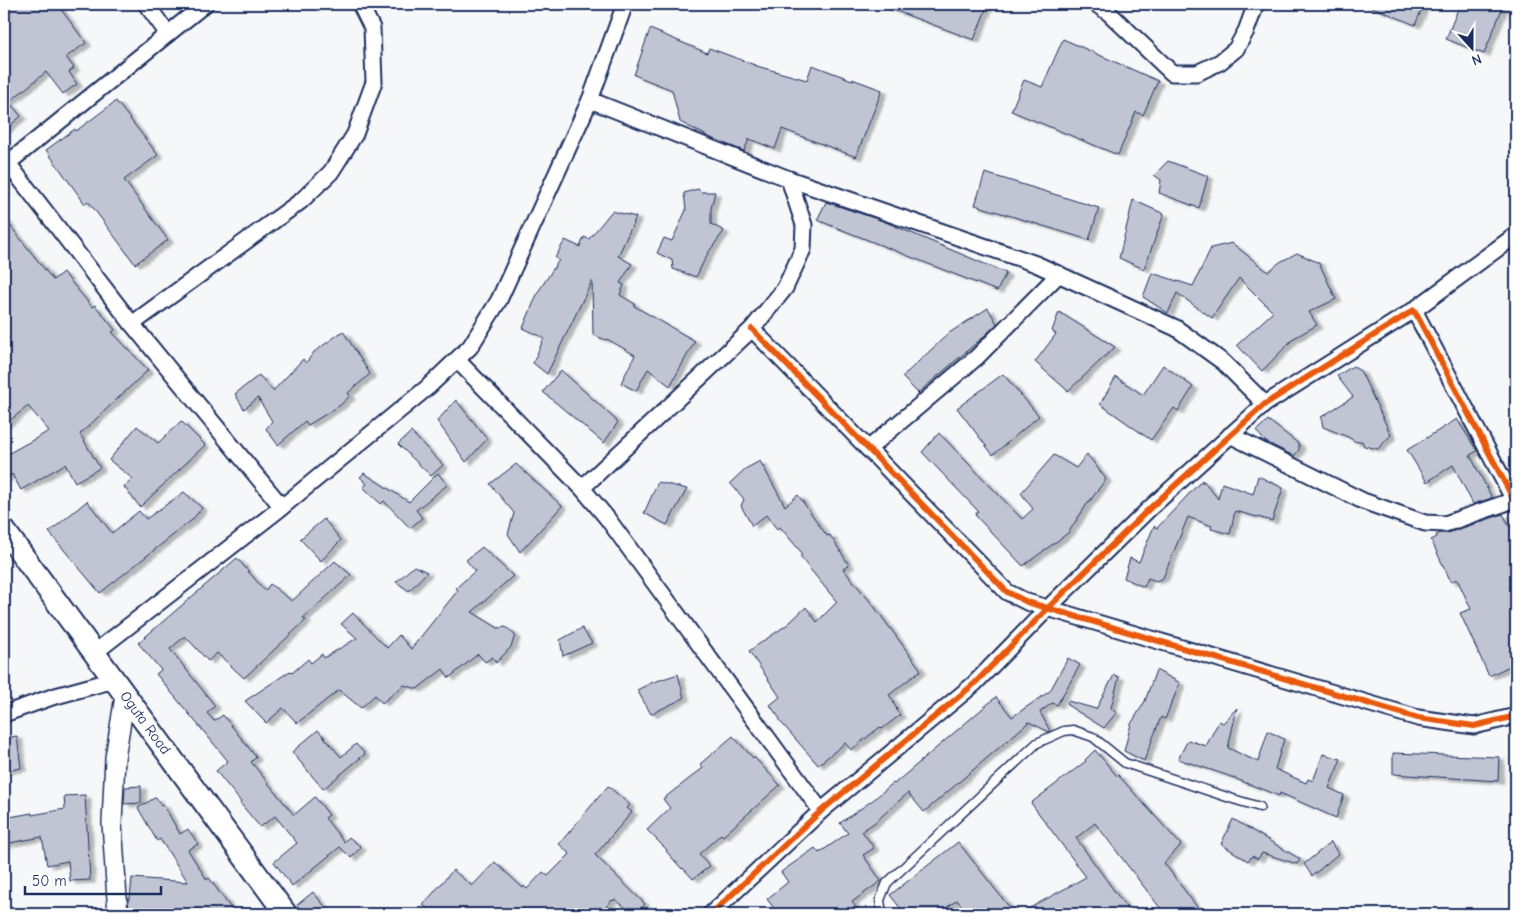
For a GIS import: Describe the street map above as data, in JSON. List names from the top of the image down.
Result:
{
  "streets": {
    "main road": ["Oguta Road"]
  },
  "scale_bar": "50 m",
  "north": "bottom"
}
